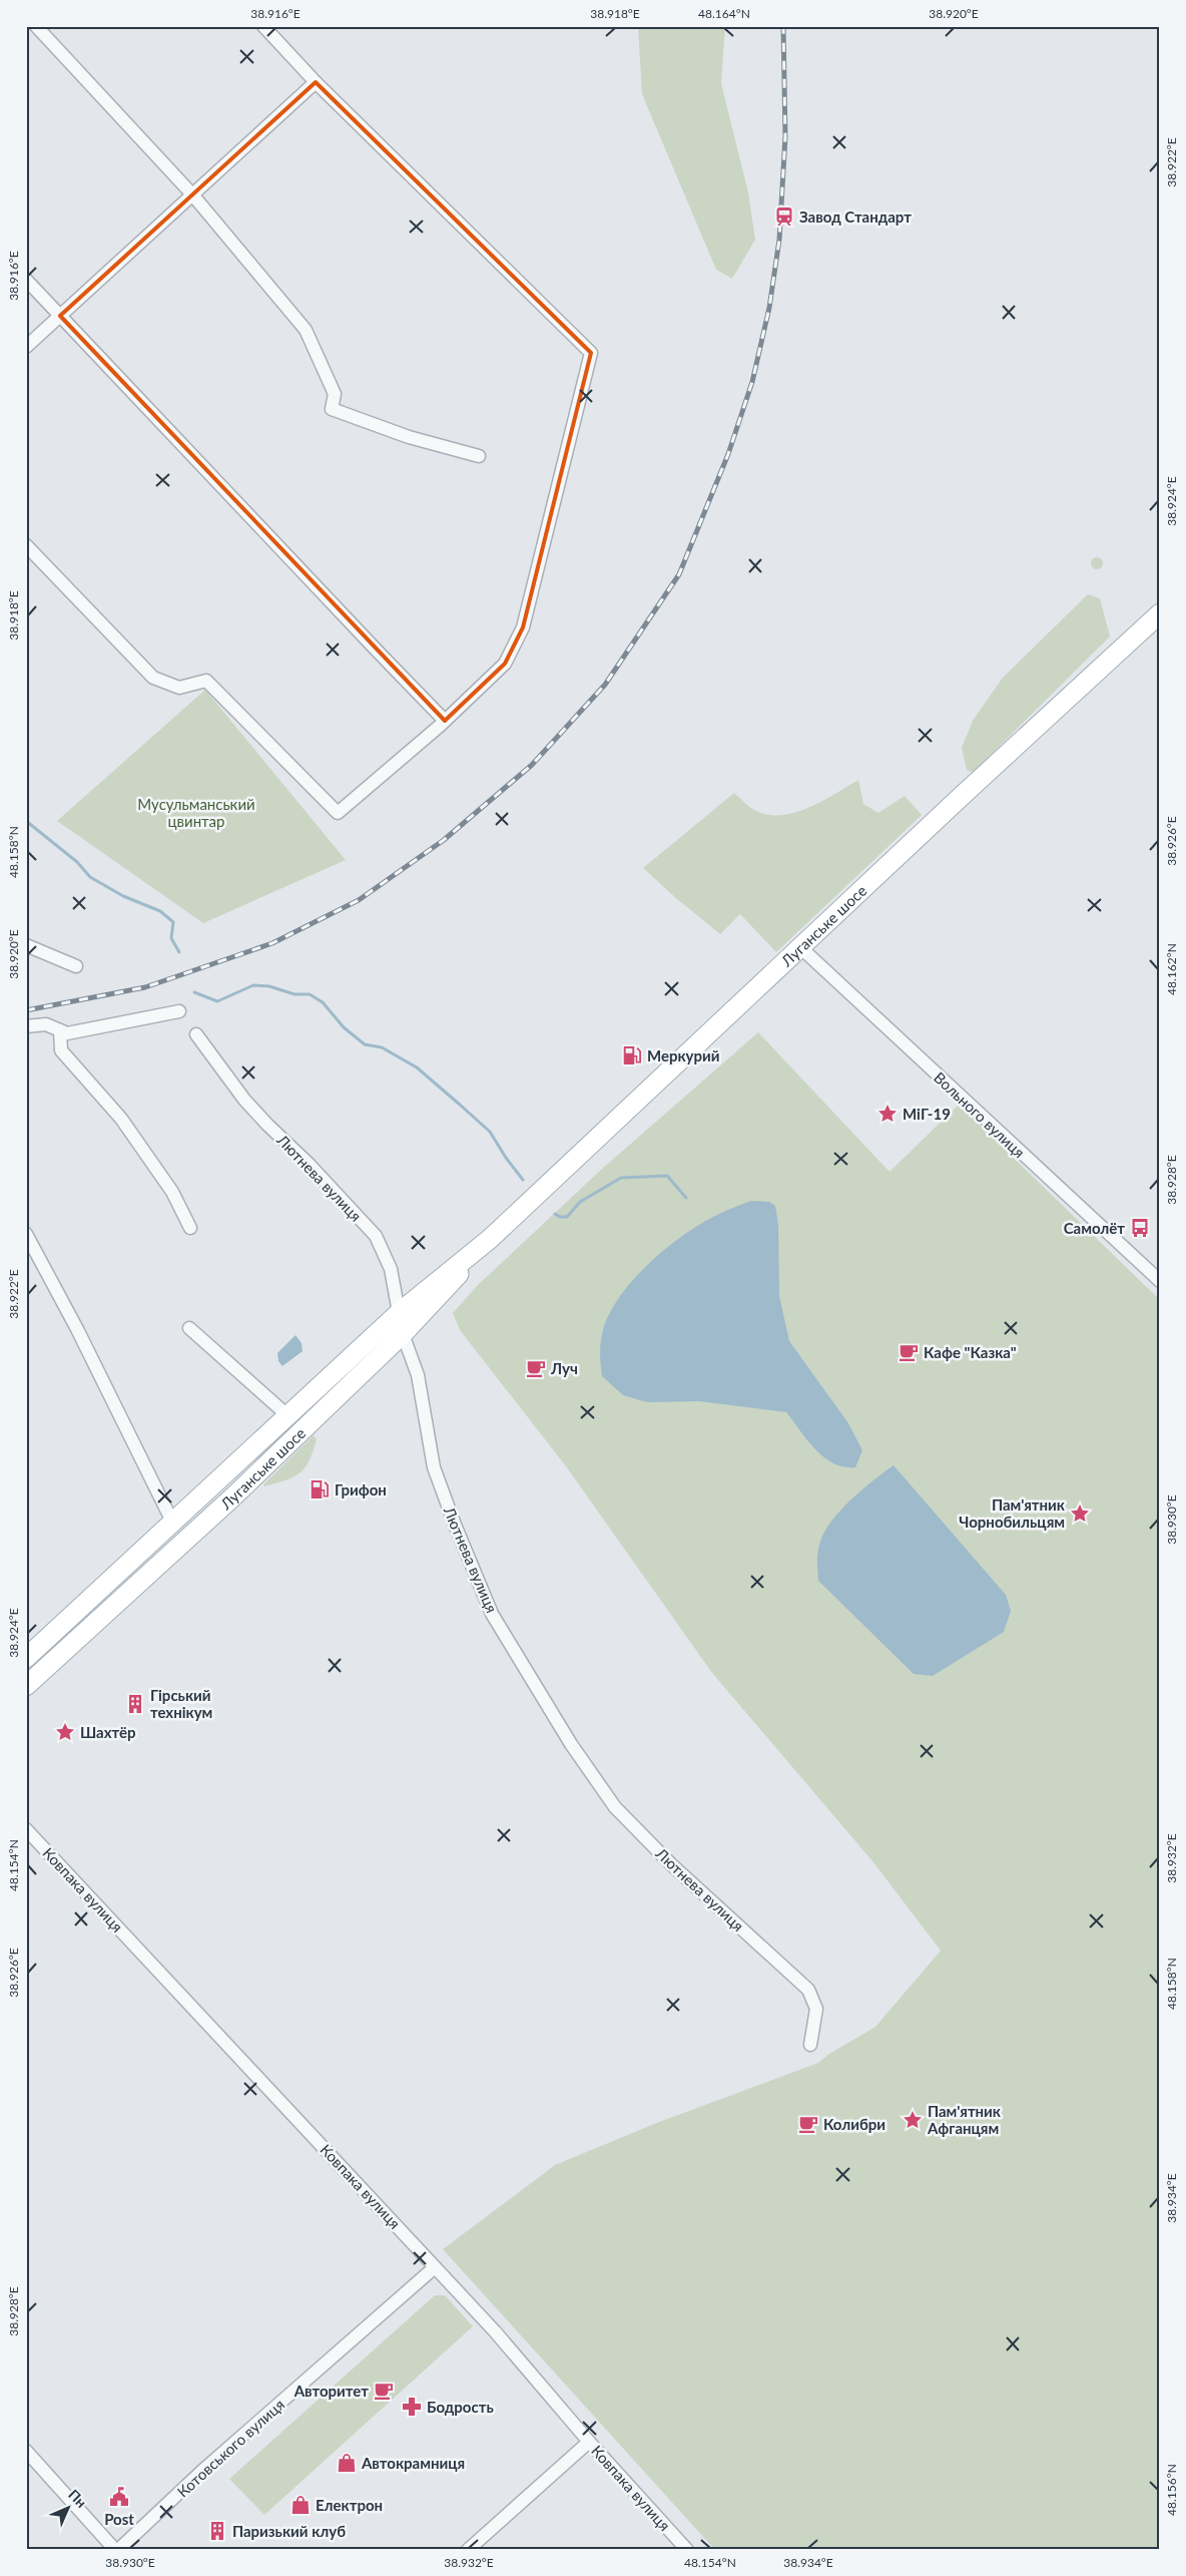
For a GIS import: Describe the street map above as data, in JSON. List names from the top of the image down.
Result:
{
  "streets": {
    "main road": ["Луганське шосе"],
    "street": [
      "Вольного вулиця",
      "Лютнева вулиця",
      "Ковпака вулиця",
      "Котовського вулиця"
    ]
  },
  "crossings": [
    ["Луганське шосе", "Вольного вулиця"],
    ["Луганське шосе", "Лютнева вулиця"],
    ["Ковпака вулиця", "Котовського вулиця"]
  ],
  "parks": ["Мусульманський цвинтар"],
  "places": {
    "station": ["Завод Стандарт"],
    "fuel station": ["Меркурий", "Грифон"],
    "place": [
      "МіГ-19",
      "Пам'ятник Чорнобильцям",
      "Шахтёр",
      "Пам'ятник Афганцям"
    ],
    "bus stop": ["Самолёт"],
    "cafe": [
      "Кафе \"Казка\"",
      "Луч",
      "Колибри",
      "Авторитет"
    ],
    "building": ["Гірський технікум", "Паризький клуб"],
    "pharmacy": ["Бодрость"],
    "shop": ["Автокрамниця", "Електрон"],
    "public building": ["Post"]
  },
  "north": "top right",
  "coordinates": [
    "38.916°E",
    "38.918°E",
    "48.164°N",
    "38.920°E",
    "38.922°E",
    "38.924°E",
    "38.926°E",
    "48.158°N",
    "48.162°N",
    "38.928°E",
    "38.930°E",
    "38.932°E",
    "48.154°N",
    "38.934°E",
    "48.156°N"
  ]
}
